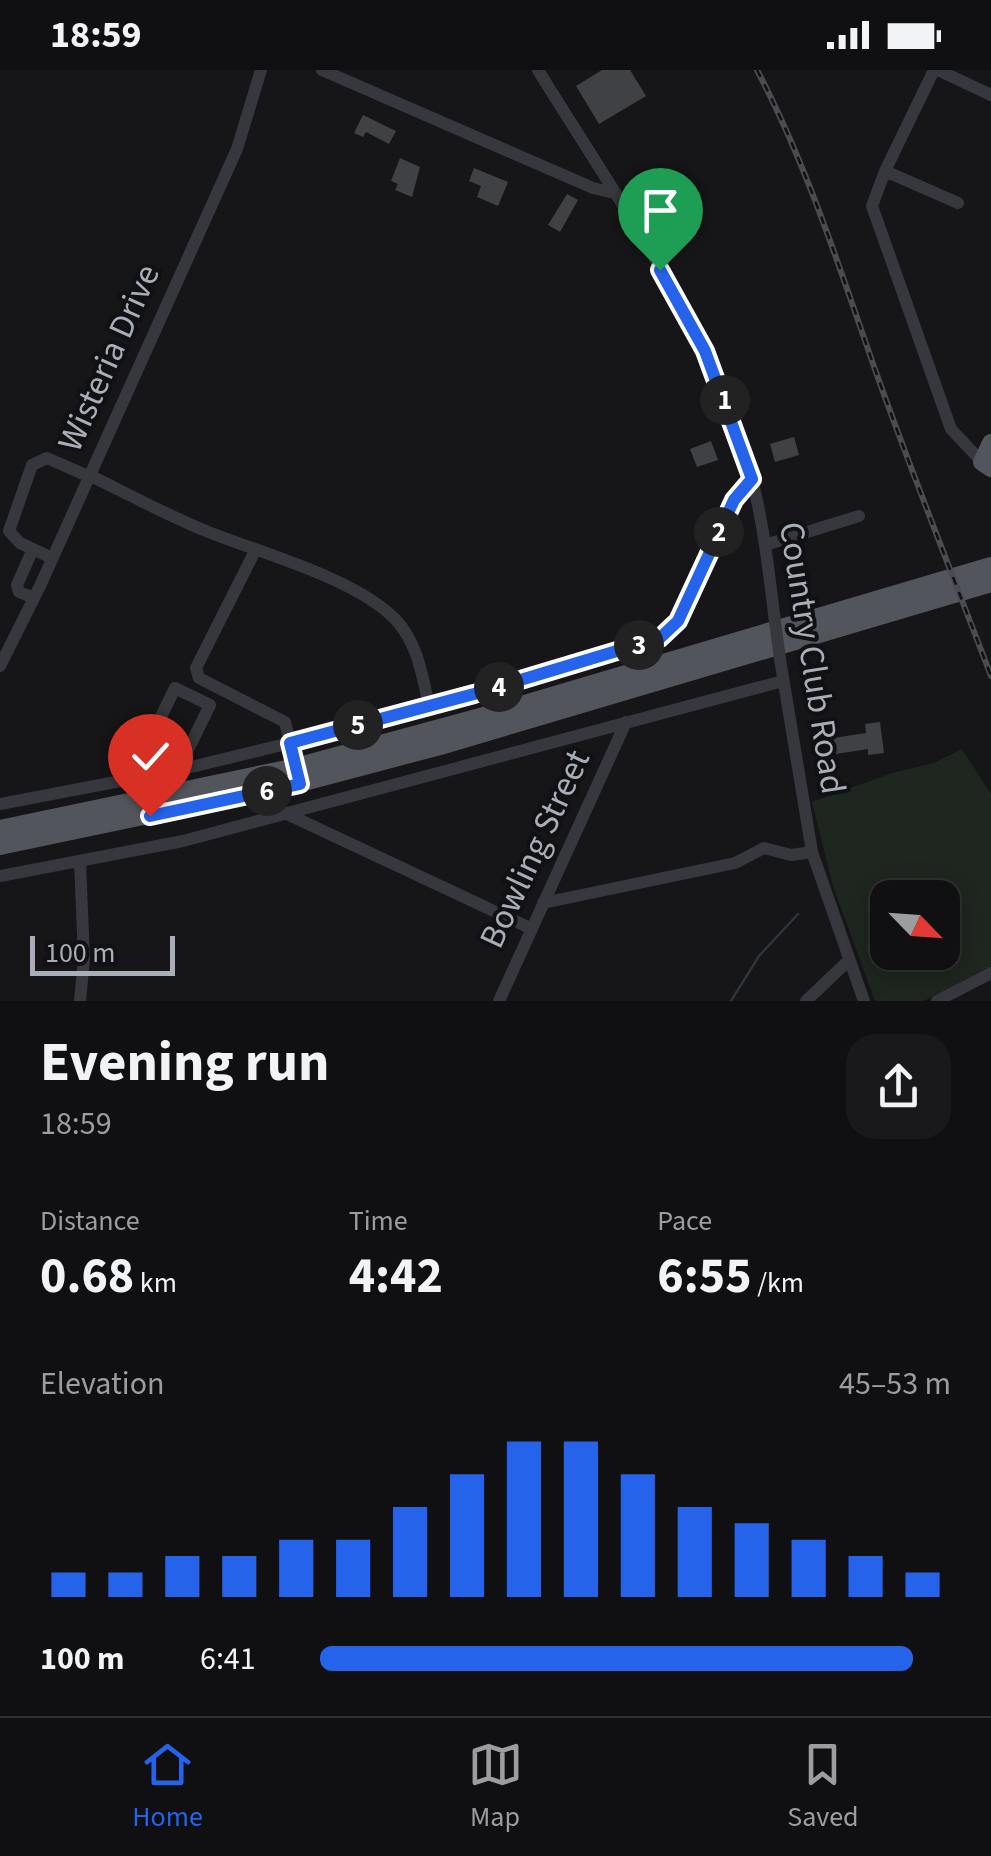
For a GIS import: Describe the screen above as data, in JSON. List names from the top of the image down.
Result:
{
  "streets": {
    "street": ["Wisteria Drive", "Country Club Road", "Bowling Street"]
  },
  "scale_bar": "100 m",
  "north": "bottom right",
  "page": {
    "status": "18:59",
    "pins": [
      "1",
      "2",
      "3",
      "4",
      "5",
      "6"
    ],
    "scale": "100 m",
    "heading": ["Evening run", "18:59"],
    "stats": [
      ["Distance", "0.68 km"],
      ["Time", "4:42"],
      ["Pace", "6:55 /km"]
    ],
    "chart": ["Elevation", "45–53 m"],
    "list": [
      {
        "name": "100 m",
        "note": "6:41"
      }
    ],
    "tabs": ["Home", "Map", "Saved"]
  }
}
